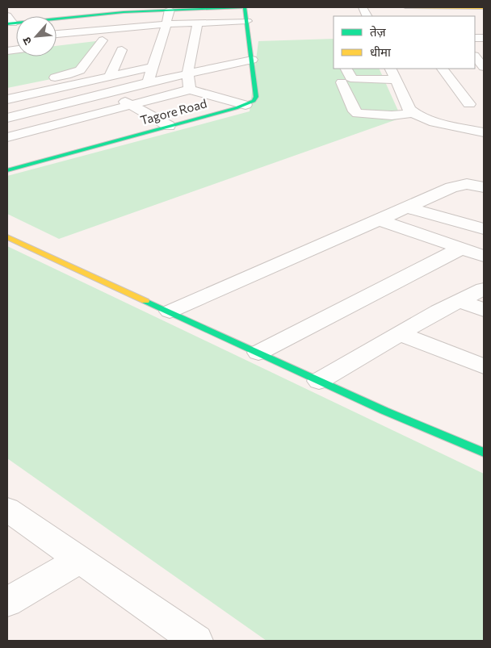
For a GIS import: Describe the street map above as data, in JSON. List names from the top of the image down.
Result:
{
  "streets": {
    "street": ["Tagore Road"]
  },
  "legend": ["तेज़", "धीमा"],
  "north": "bottom left"
}
